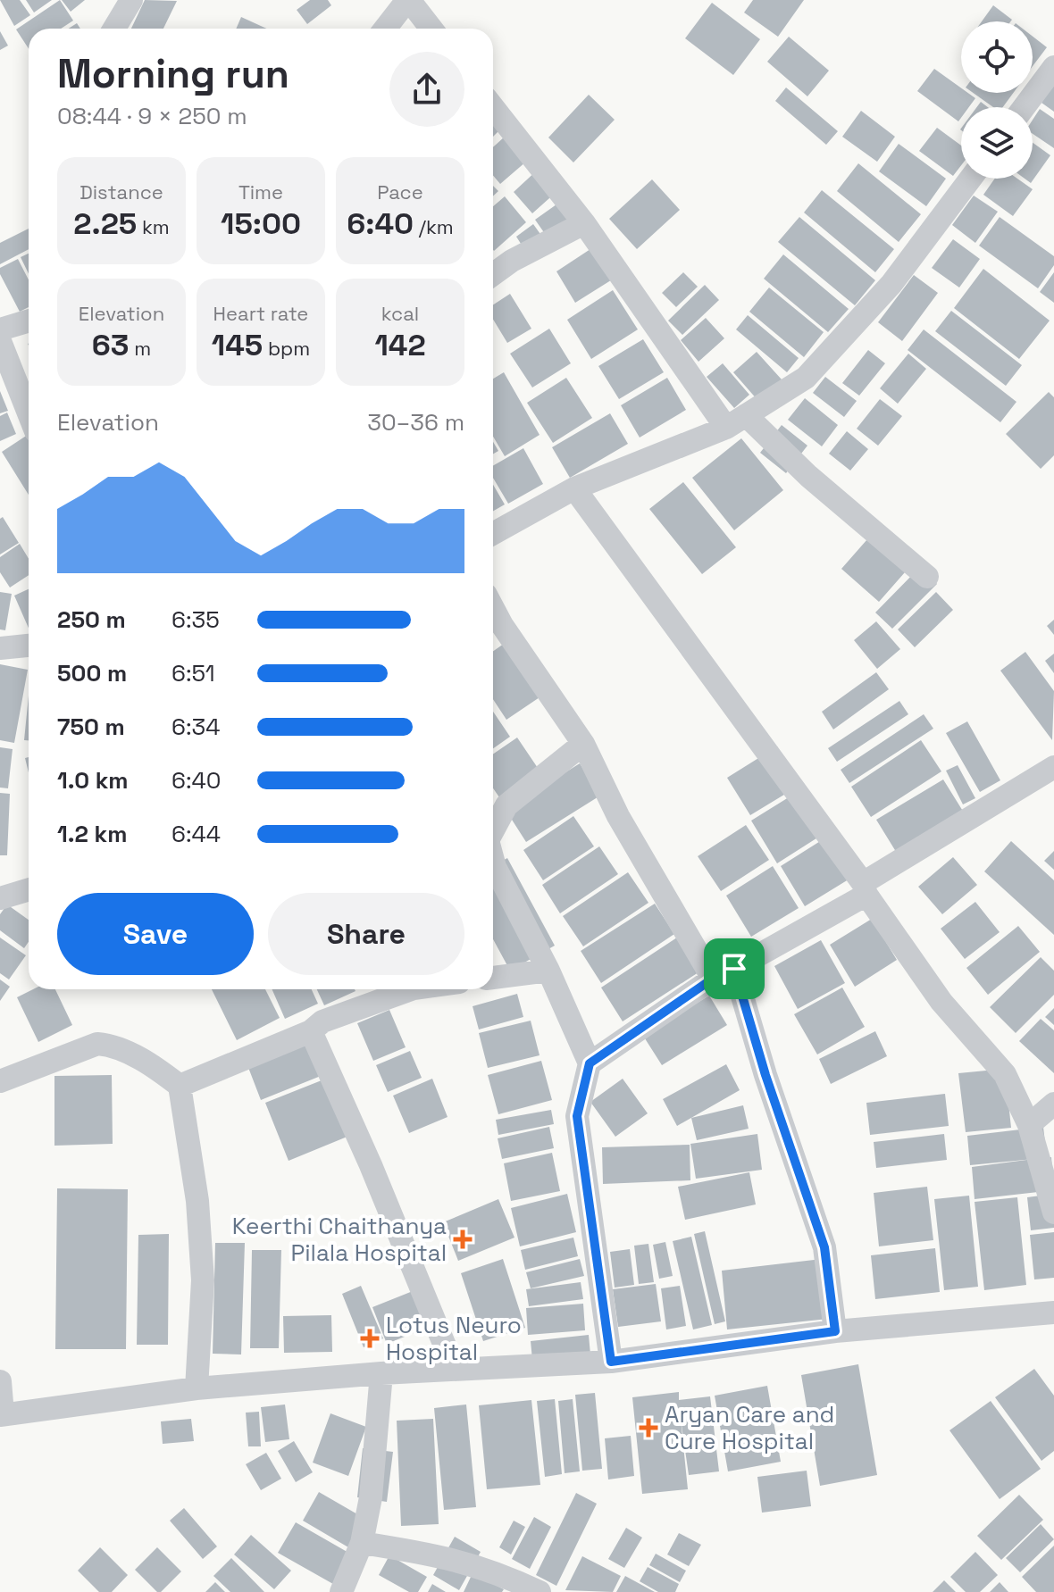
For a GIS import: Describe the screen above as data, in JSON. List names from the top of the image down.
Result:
{
  "places": {
    "health": ["Keerthi Chaithanya Pilala Hospital", "Lotus Neuro Hospital", "Aryan Care and Cure Hospital"]
  },
  "page": {
    "heading": ["Morning run", "08:44 · 9 × 250 m"],
    "stats": [
      ["Distance", "2.25 km"],
      ["Time", "15:00"],
      ["Pace", "6:40 /km"],
      ["Elevation", "63 m"],
      ["Heart rate", "145 bpm"],
      ["kcal", "142"]
    ],
    "chart": ["Elevation", "30–36 m"],
    "list": [
      {
        "name": "250 m",
        "note": "6:35"
      },
      {
        "name": "500 m",
        "note": "6:51"
      },
      {
        "name": "750 m",
        "note": "6:34"
      },
      {
        "name": "1.0 km",
        "note": "6:40"
      },
      {
        "name": "1.2 km",
        "note": "6:44"
      }
    ],
    "buttons": ["Save", "Share"]
  }
}
